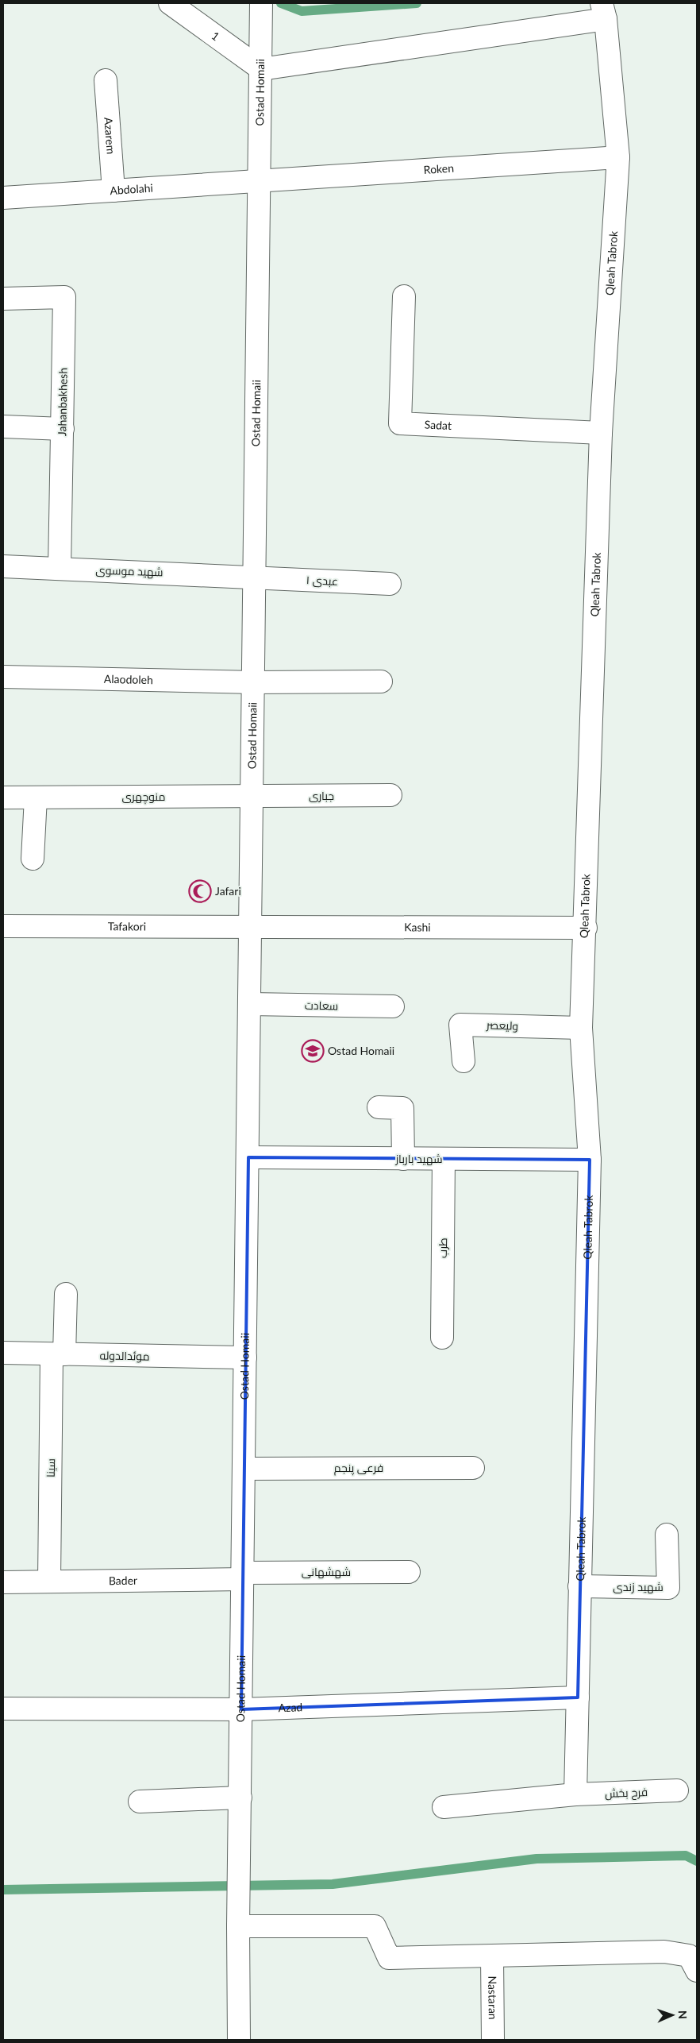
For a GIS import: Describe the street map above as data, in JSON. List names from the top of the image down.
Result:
{
  "streets": {
    "street": [
      "1",
      "Ostad Homaii",
      "Azarem",
      "Roken",
      "Abdolahi",
      "Qleah Tabrok",
      "Jahanbakhesh",
      "Sadat",
      "شهید موسوی",
      "عبدی ۱",
      "Alaodoleh",
      "جباری",
      "منوچهری",
      "Tafakori",
      "Kashi",
      "سعادت",
      "ولیعصر",
      "شهید بارباز",
      "طرب",
      "موئدالدوله",
      "سینا",
      "فرعی پنجم",
      "شهشهانی",
      "Bader",
      "شهید زندی",
      "Azad",
      "فرح بخش",
      "Nastaran"
    ]
  },
  "crossings": [
    ["1", "Ostad Homaii"],
    ["Ostad Homaii", "Roken"],
    ["Ostad Homaii", "Abdolahi"],
    ["Ostad Homaii", "شهید موسوی"],
    ["Ostad Homaii", "عبدی ۱"],
    ["Ostad Homaii", "Alaodoleh"],
    ["Ostad Homaii", "جباری"],
    ["Ostad Homaii", "منوچهری"],
    ["Ostad Homaii", "Tafakori"],
    ["Ostad Homaii", "Kashi"],
    ["Ostad Homaii", "سعادت"],
    ["Ostad Homaii", "شهید بارباز"],
    ["Ostad Homaii", "موئدالدوله"],
    ["Ostad Homaii", "فرعی پنجم"],
    ["Ostad Homaii", "شهشهانی"],
    ["Ostad Homaii", "Bader"],
    ["Ostad Homaii", "Azad"],
    ["Azarem", "Abdolahi"],
    ["Roken", "Abdolahi"],
    ["Roken", "Qleah Tabrok"],
    ["Qleah Tabrok", "Sadat"],
    ["Qleah Tabrok", "Kashi"],
    ["Qleah Tabrok", "ولیعصر"],
    ["Qleah Tabrok", "شهید بارباز"],
    ["Qleah Tabrok", "شهید زندی"],
    ["Qleah Tabrok", "Azad"],
    ["Qleah Tabrok", "فرح بخش"],
    ["Jahanbakhesh", "شهید موسوی"],
    ["شهید موسوی", "عبدی ۱"],
    ["جباری", "منوچهری"],
    ["Tafakori", "Kashi"],
    ["شهید بارباز", "طرب"],
    ["موئدالدوله", "سینا"],
    ["سینا", "Bader"],
    ["شهشهانی", "Bader"]
  ],
  "places": {
    "mosque": ["Jafari"],
    "school or university": ["Ostad Homaii"]
  },
  "north": "right"
}
